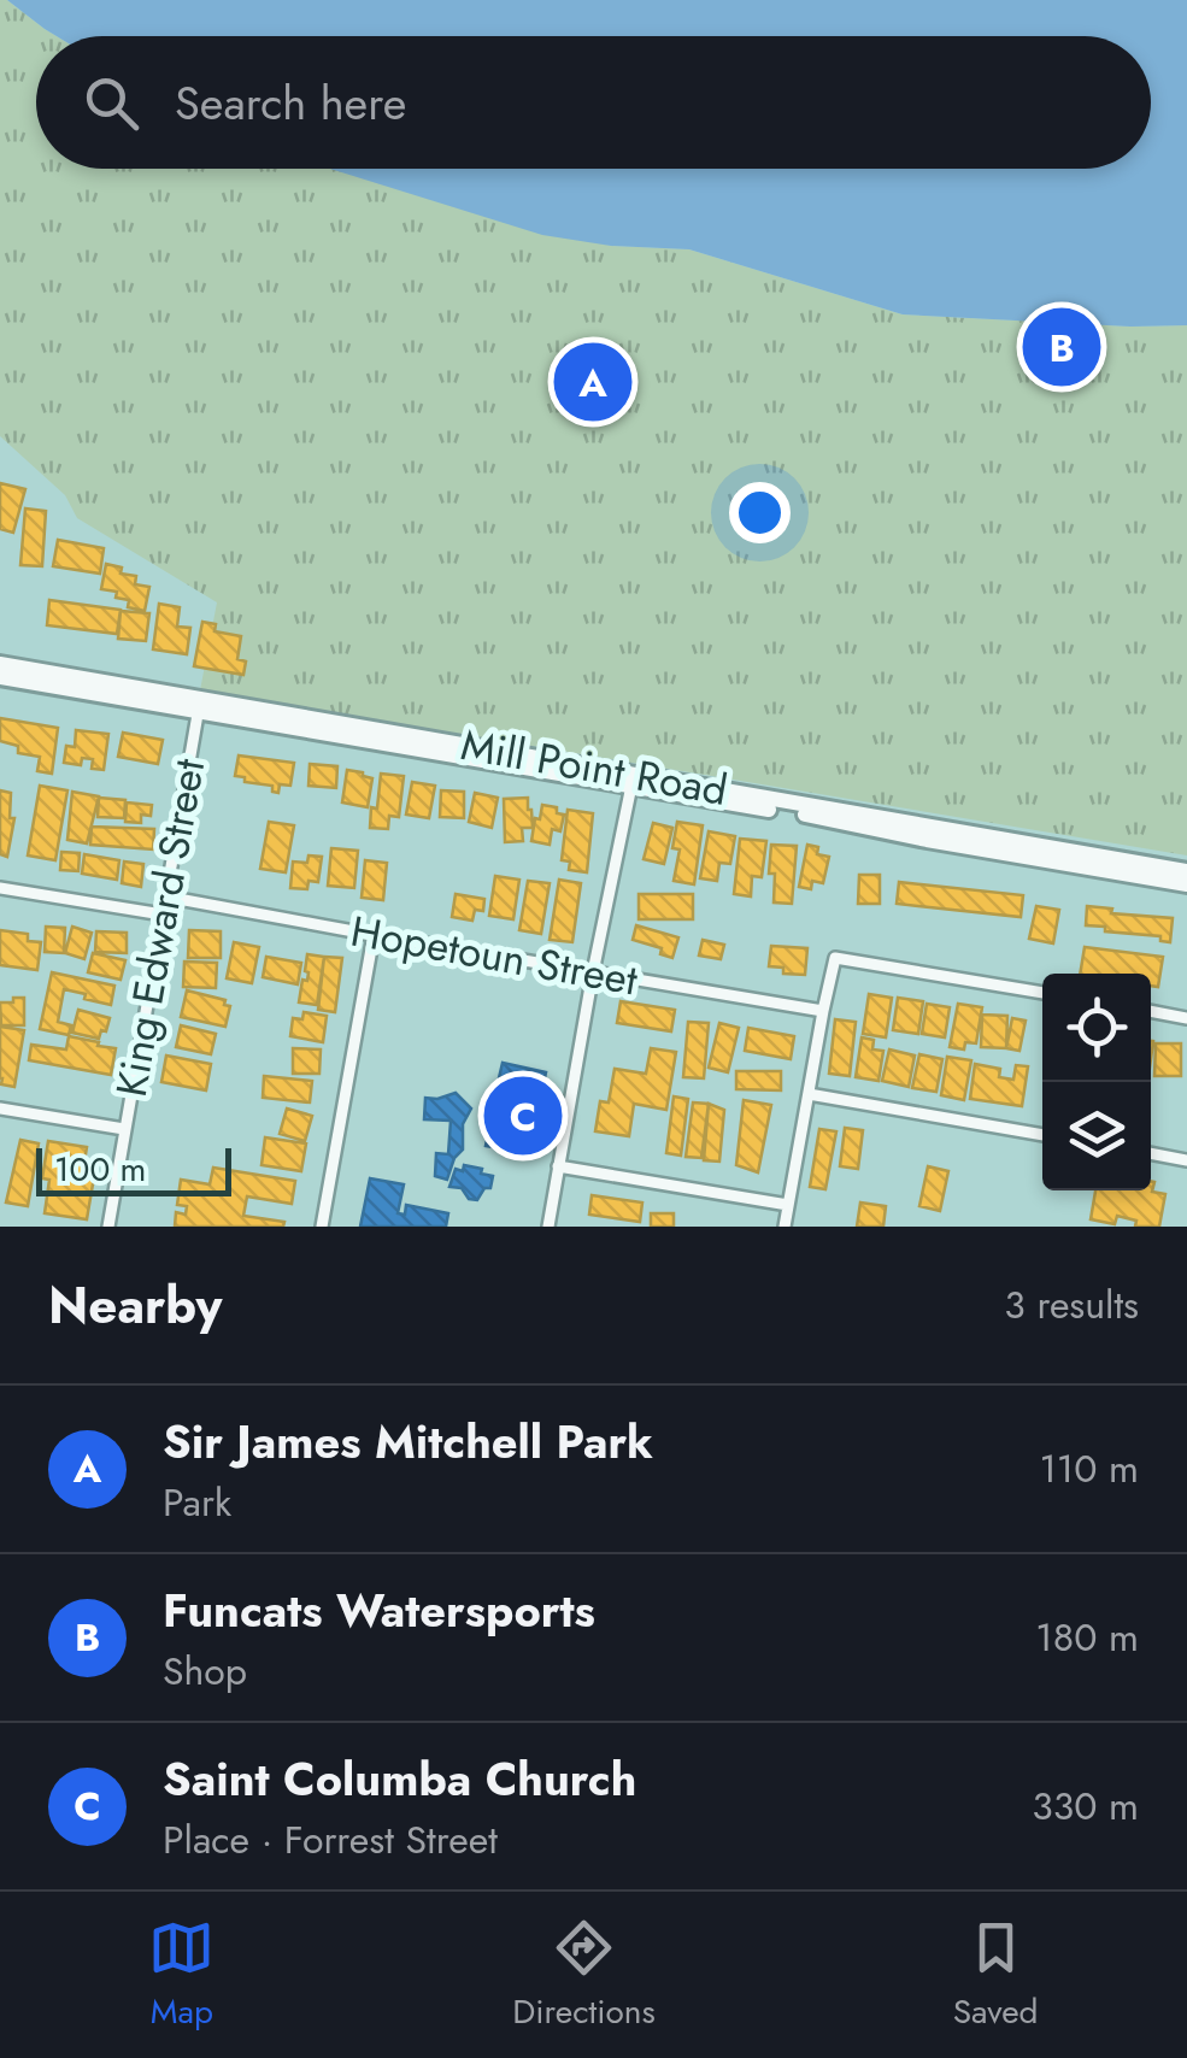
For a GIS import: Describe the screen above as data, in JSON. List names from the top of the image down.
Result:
{
  "streets": {
    "main road": ["Mill Point Road"],
    "street": ["King Edward Street", "Hopetoun Street"]
  },
  "crossings": [
    ["Mill Point Road", "King Edward Street"],
    ["King Edward Street", "Hopetoun Street"]
  ],
  "scale_bar": "100 m",
  "page": {
    "search": "Search here",
    "pins": ["B", "A", "C"],
    "scale": "100 m",
    "heading": ["Nearby", "3 results"],
    "list": [
      {
        "mark": "A",
        "name": "Sir James Mitchell Park",
        "note": "Park",
        "value": "110 m"
      },
      {
        "mark": "B",
        "name": "Funcats Watersports",
        "note": "Shop",
        "value": "180 m"
      },
      {
        "mark": "C",
        "name": "Saint Columba Church",
        "note": "Place · Forrest Street",
        "value": "330 m"
      }
    ],
    "nav": ["Map", "Directions", "Saved"]
  }
}
